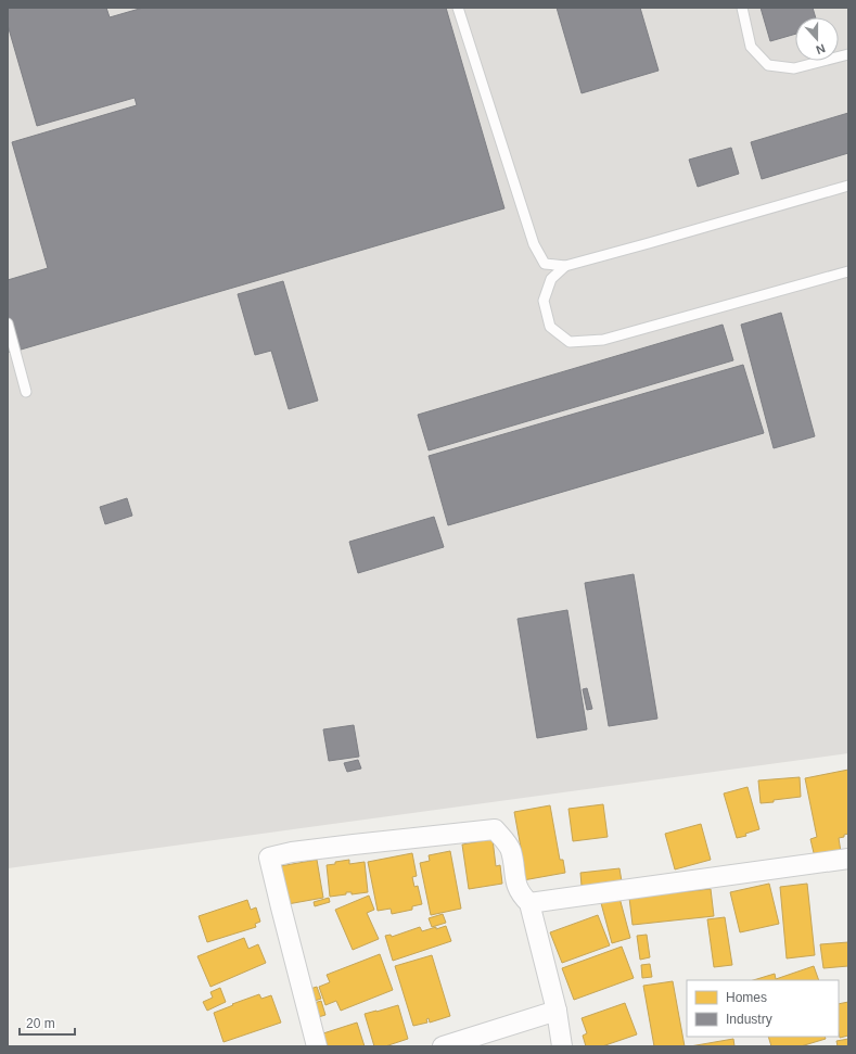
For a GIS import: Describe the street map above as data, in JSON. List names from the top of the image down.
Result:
{
  "legend": ["Homes", "Industry"],
  "scale_bar": "20 m",
  "north": "bottom"
}
